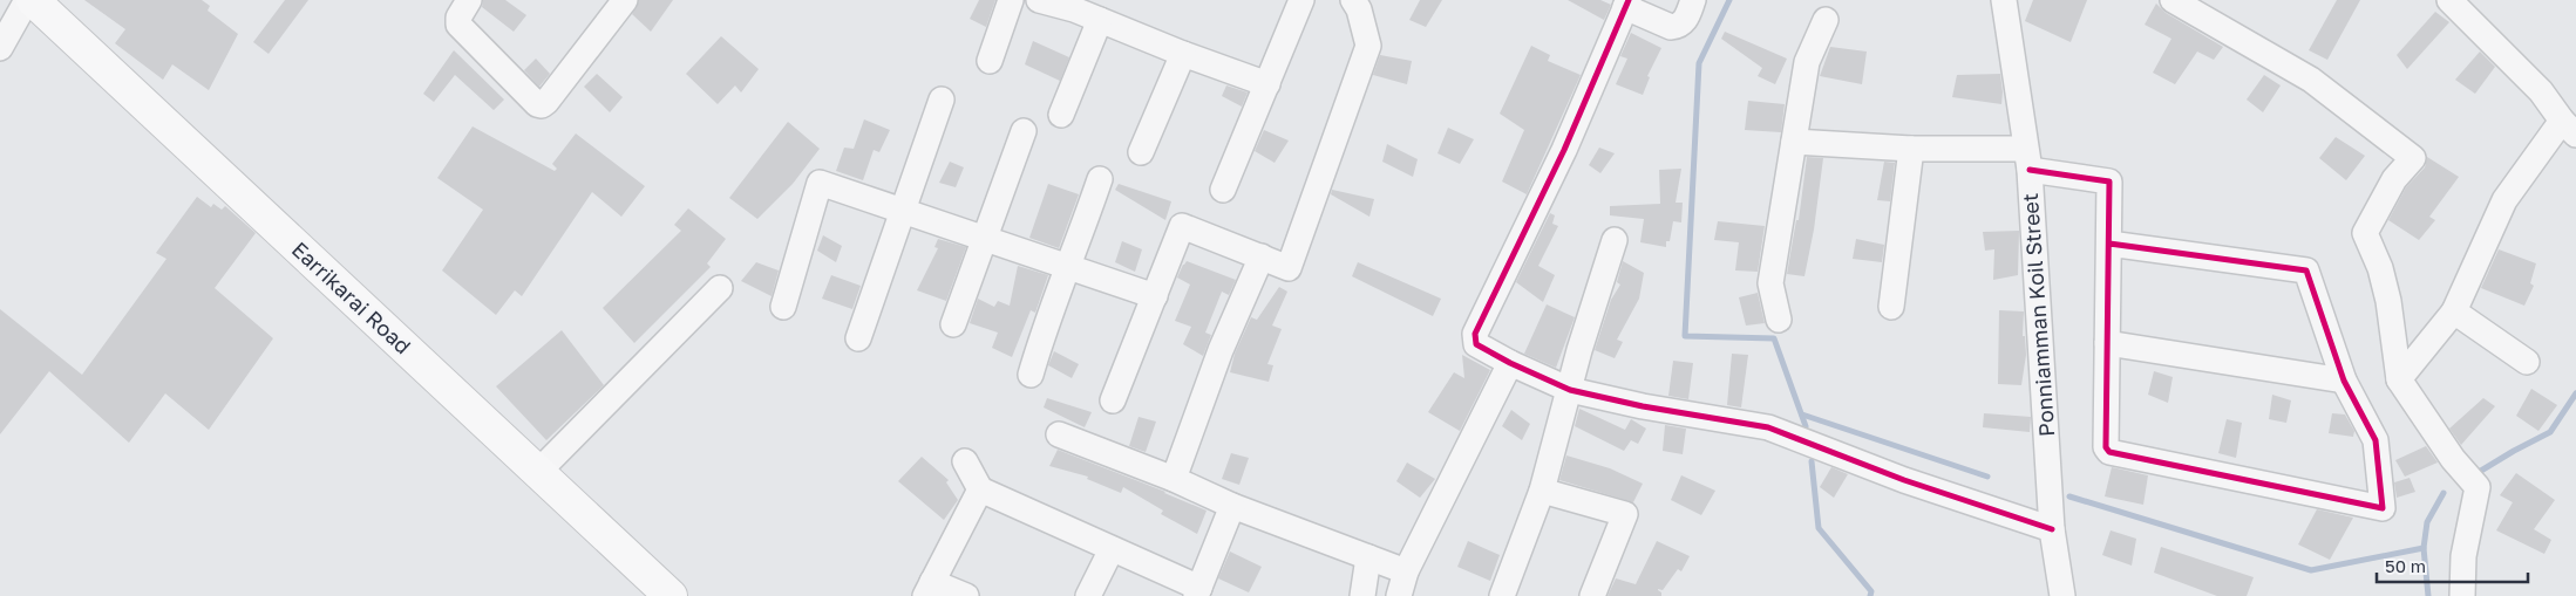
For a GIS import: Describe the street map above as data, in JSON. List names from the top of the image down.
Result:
{
  "streets": {
    "main road": ["Earrikarai Road"],
    "street": ["Ponniamman Koil Street"]
  },
  "scale_bar": "50 m"
}
